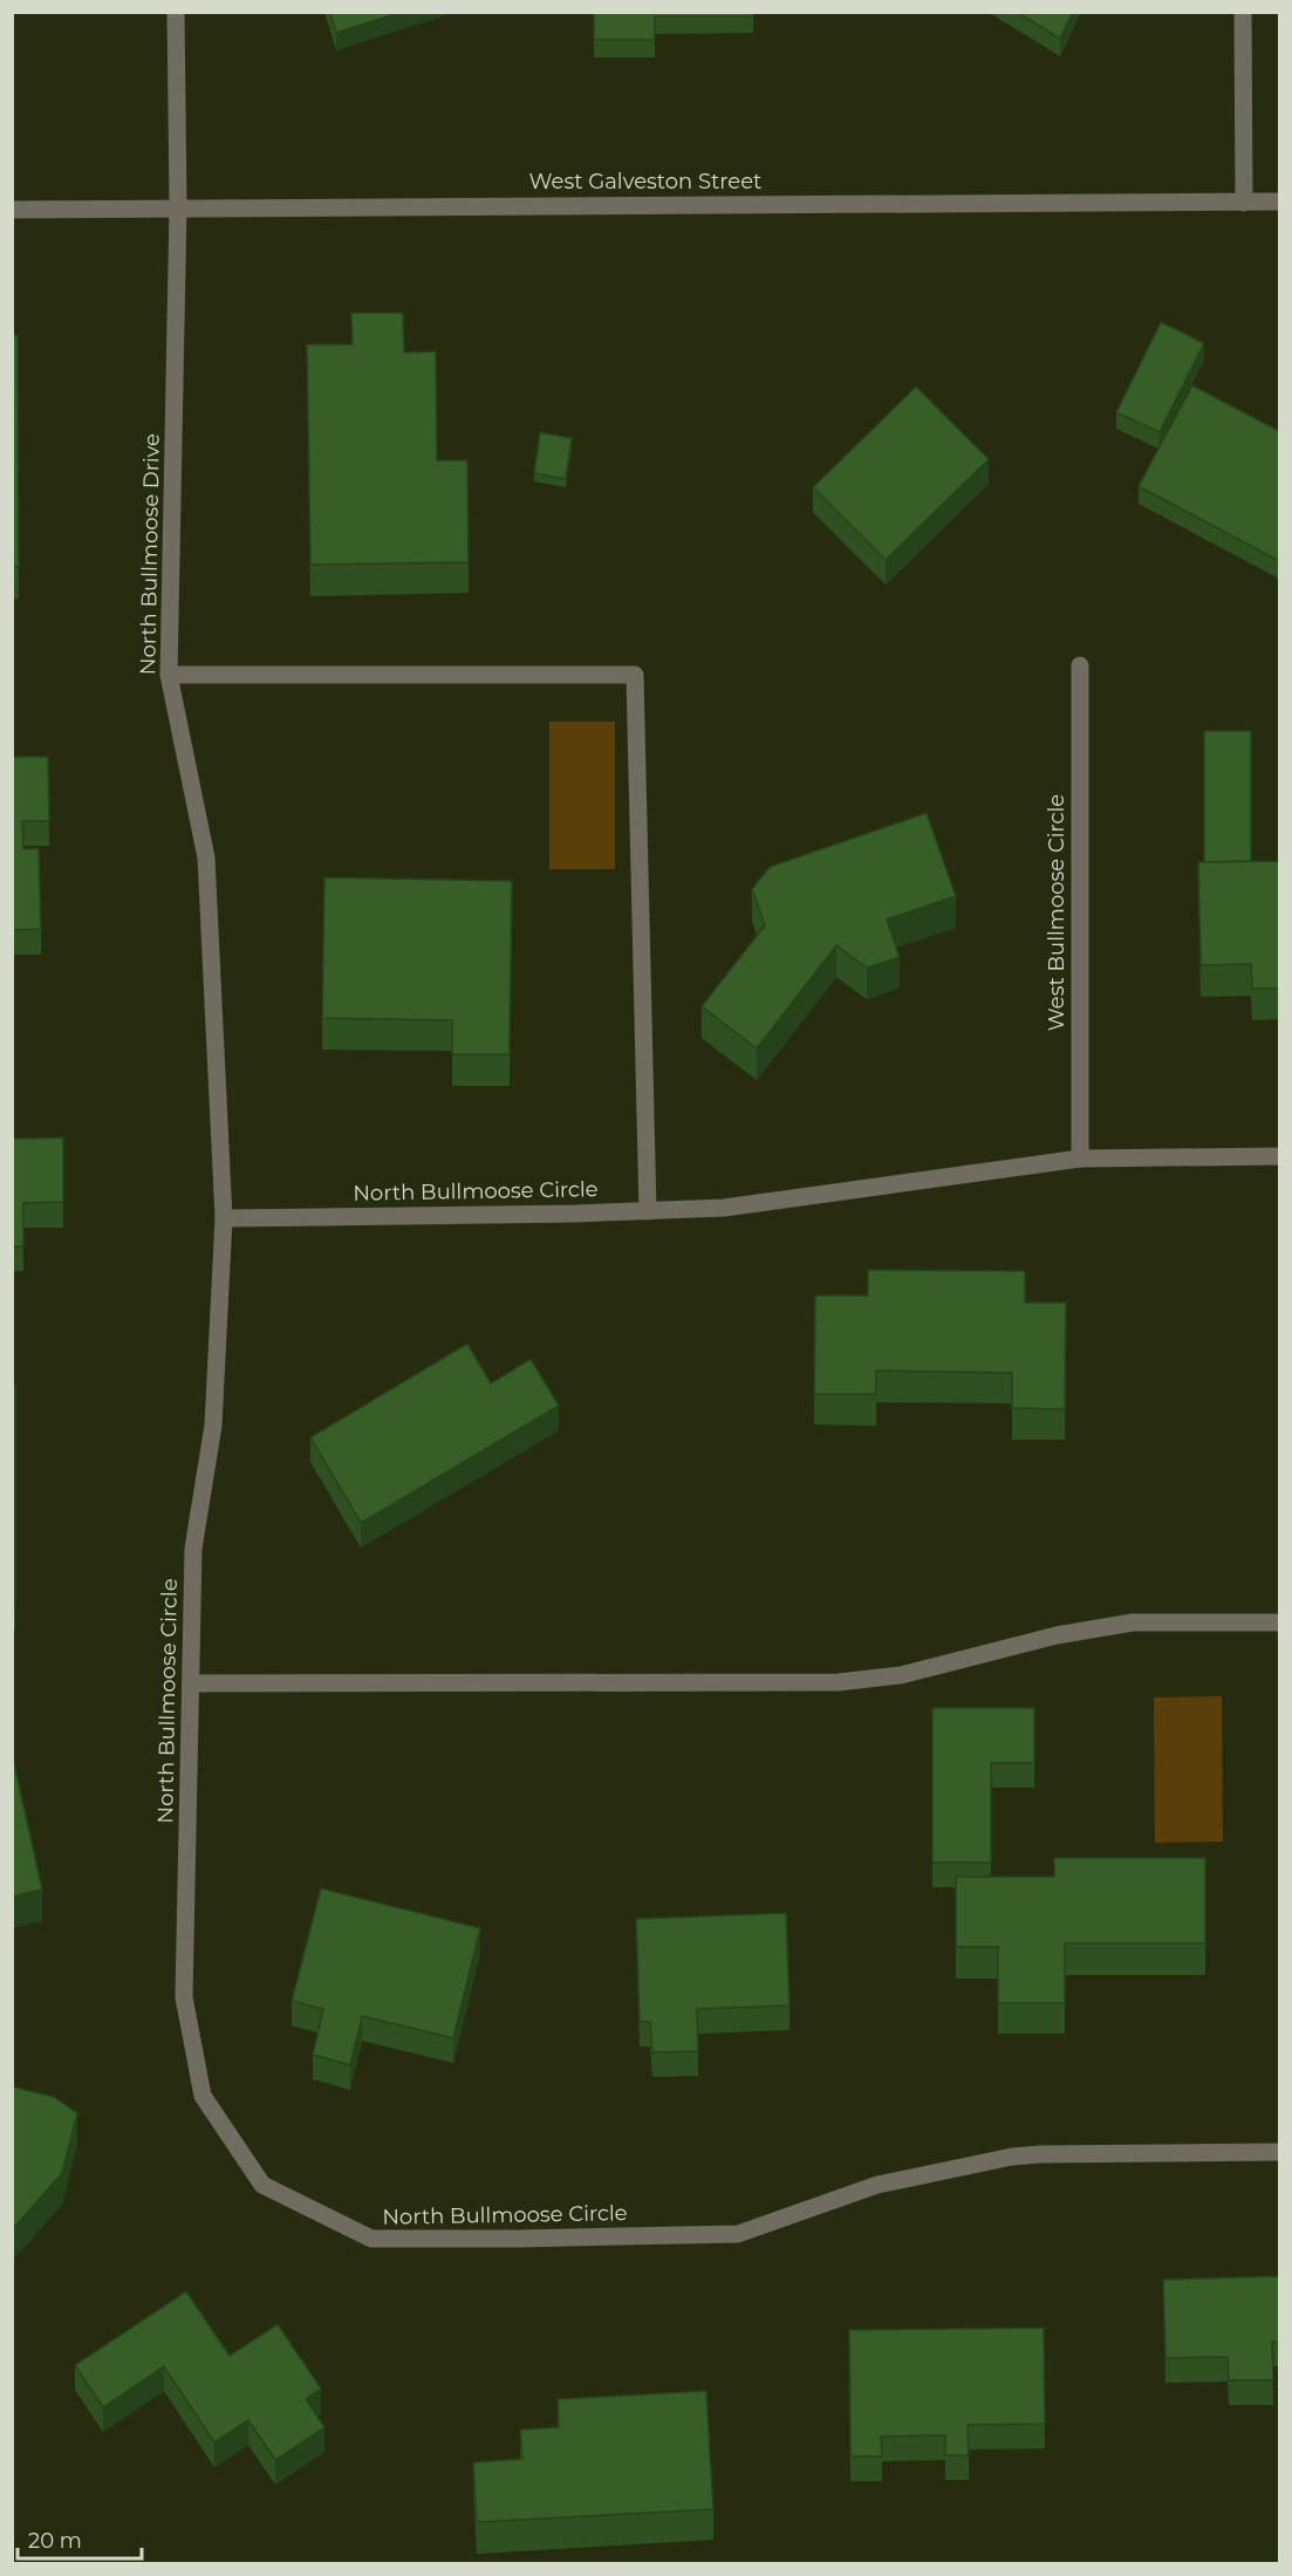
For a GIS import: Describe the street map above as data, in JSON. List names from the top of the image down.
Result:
{
  "streets": {
    "street": [
      "West Galveston Street",
      "North Bullmoose Drive",
      "West Bullmoose Circle",
      "North Bullmoose Circle"
    ]
  },
  "crossings": [
    ["West Galveston Street", "North Bullmoose Drive"],
    ["North Bullmoose Drive", "North Bullmoose Circle"],
    ["West Bullmoose Circle", "North Bullmoose Circle"]
  ],
  "scale_bar": "20 m"
}
